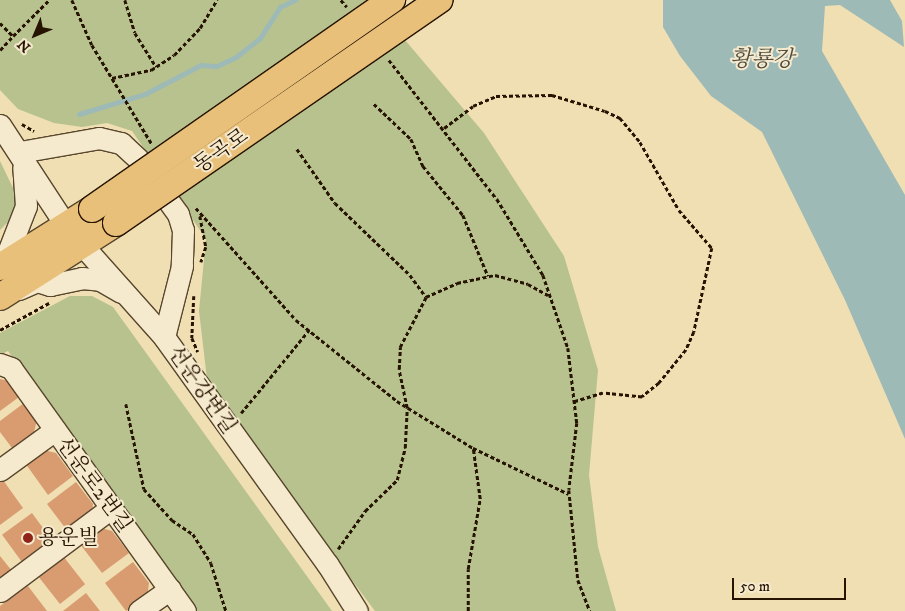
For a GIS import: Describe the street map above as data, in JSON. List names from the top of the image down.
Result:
{
  "streets": {
    "main road": ["동곡로"],
    "street": ["선운강변길", "선운로2번길"]
  },
  "water": ["황룡강"],
  "places": ["용운빌"],
  "scale_bar": "50 m",
  "north": "bottom left"
}
